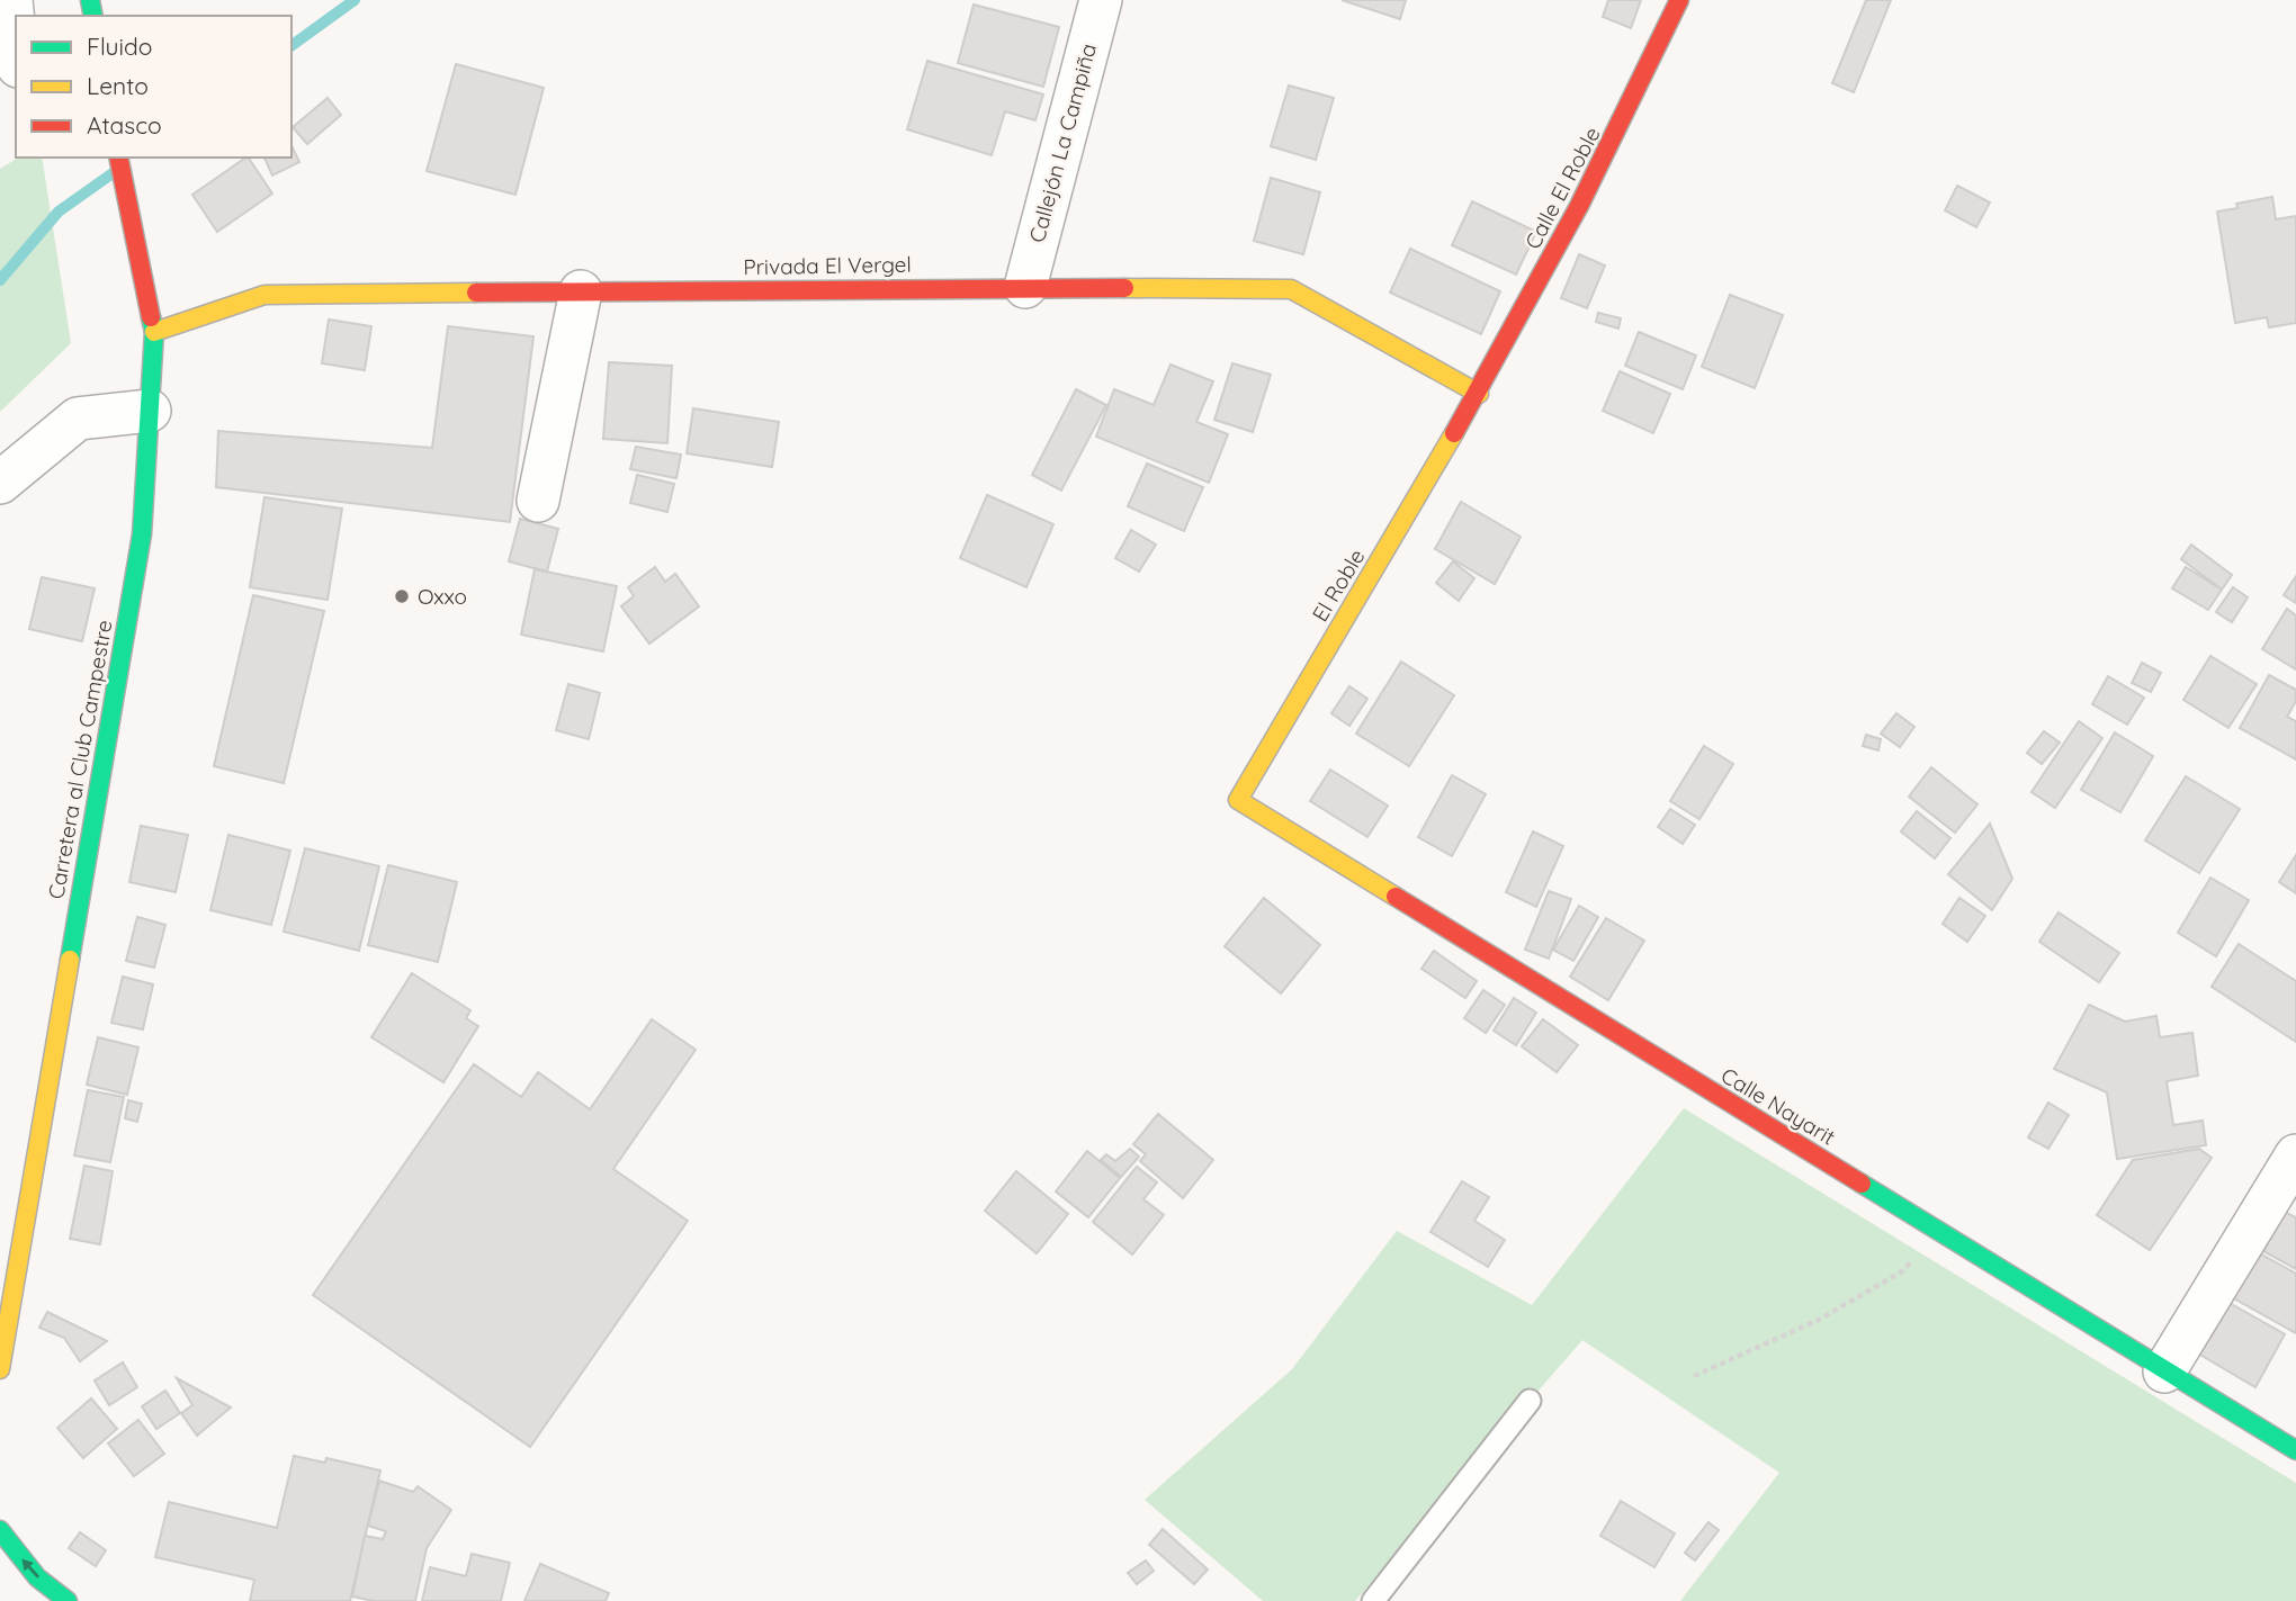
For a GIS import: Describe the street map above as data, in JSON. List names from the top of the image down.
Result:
{
  "streets": {
    "street": [
      "Callejón La Campiña",
      "Calle El Roble",
      "Privada El Vergel",
      "El Roble",
      "Carretera al Club Campestre",
      "Calle Nayarit"
    ]
  },
  "crossings": [
    ["Callejón La Campiña", "Privada El Vergel"],
    ["Calle El Roble", "Privada El Vergel"],
    ["Calle El Roble", "El Roble"],
    ["Privada El Vergel", "El Roble"],
    ["Privada El Vergel", "Carretera al Club Campestre"],
    ["El Roble", "Calle Nayarit"]
  ],
  "places": ["Oxxo"],
  "legend": ["Fluido", "Lento", "Atasco"]
}
